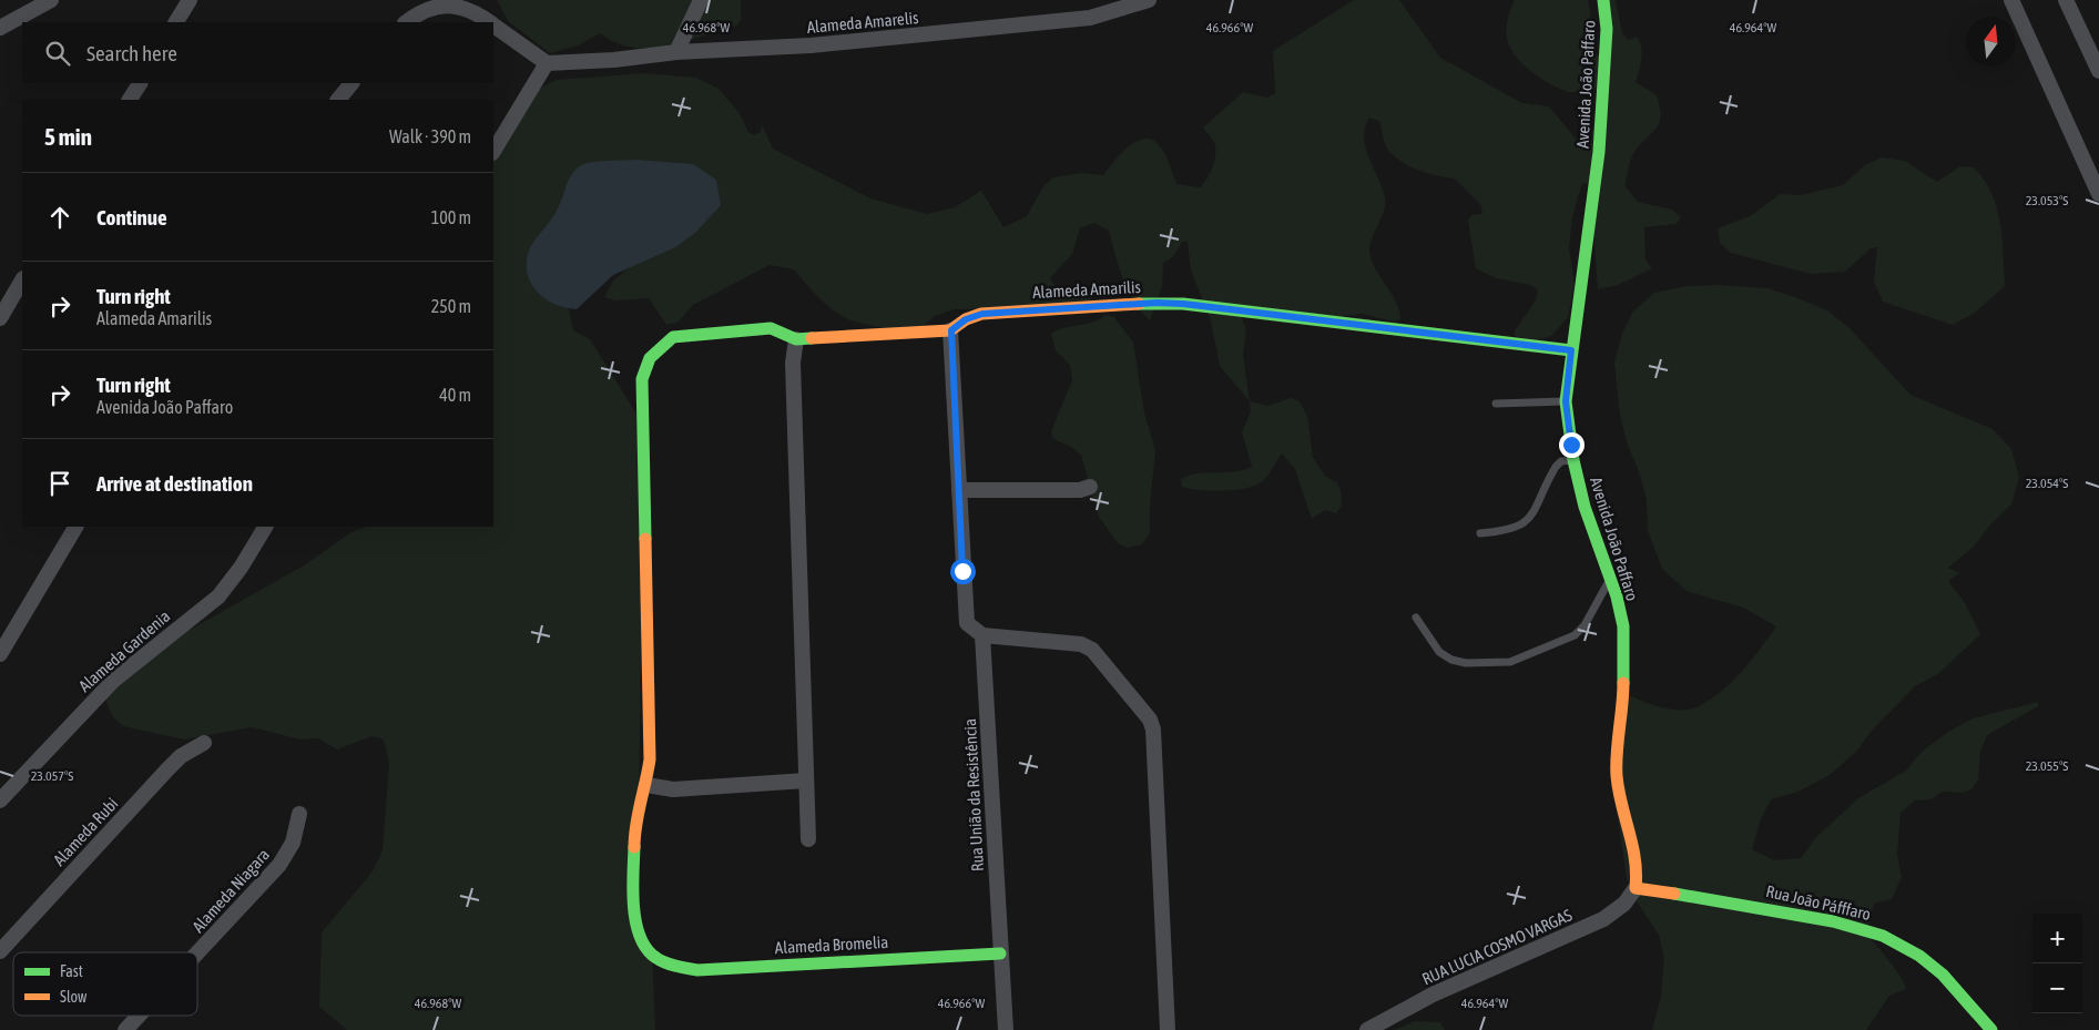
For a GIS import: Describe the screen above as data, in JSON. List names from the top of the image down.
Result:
{
  "streets": {
    "street": [
      "Alameda Amarelis",
      "Avenida João Paffaro",
      "Alameda Amarilis",
      "Alameda Gardenia",
      "Rua União da Resistência",
      "Alameda Rubi",
      "Alameda Niagara",
      "Rua João Páfffaro",
      "Alameda Bromelia",
      "RUA LUCIA COSMO VARGAS"
    ]
  },
  "crossings": [
    ["Avenida João Paffaro", "Alameda Amarilis"],
    ["Avenida João Paffaro", "Rua João Páfffaro"],
    ["Avenida João Paffaro", "RUA LUCIA COSMO VARGAS"],
    ["Alameda Amarilis", "Alameda Bromelia"],
    ["Rua União da Resistência", "Alameda Bromelia"],
    ["Rua João Páfffaro", "RUA LUCIA COSMO VARGAS"]
  ],
  "legend": ["Fast", "Slow"],
  "north": "top",
  "page": {
    "search": "Search here",
    "heading": ["5 min", "Walk · 390 m"],
    "list": [
      ["Continue", "100 m"],
      ["Turn right", "Alameda Amarilis", "250 m"],
      ["Turn right", "Avenida João Paffaro", "40 m"],
      "Arrive at destination"
    ],
    "map_buttons": ["+", "−"]
  },
  "coordinates": [
    "46.968°W",
    "46.966°W",
    "46.964°W",
    "23.053°S",
    "23.054°S",
    "23.055°S",
    "23.057°S"
  ]
}
